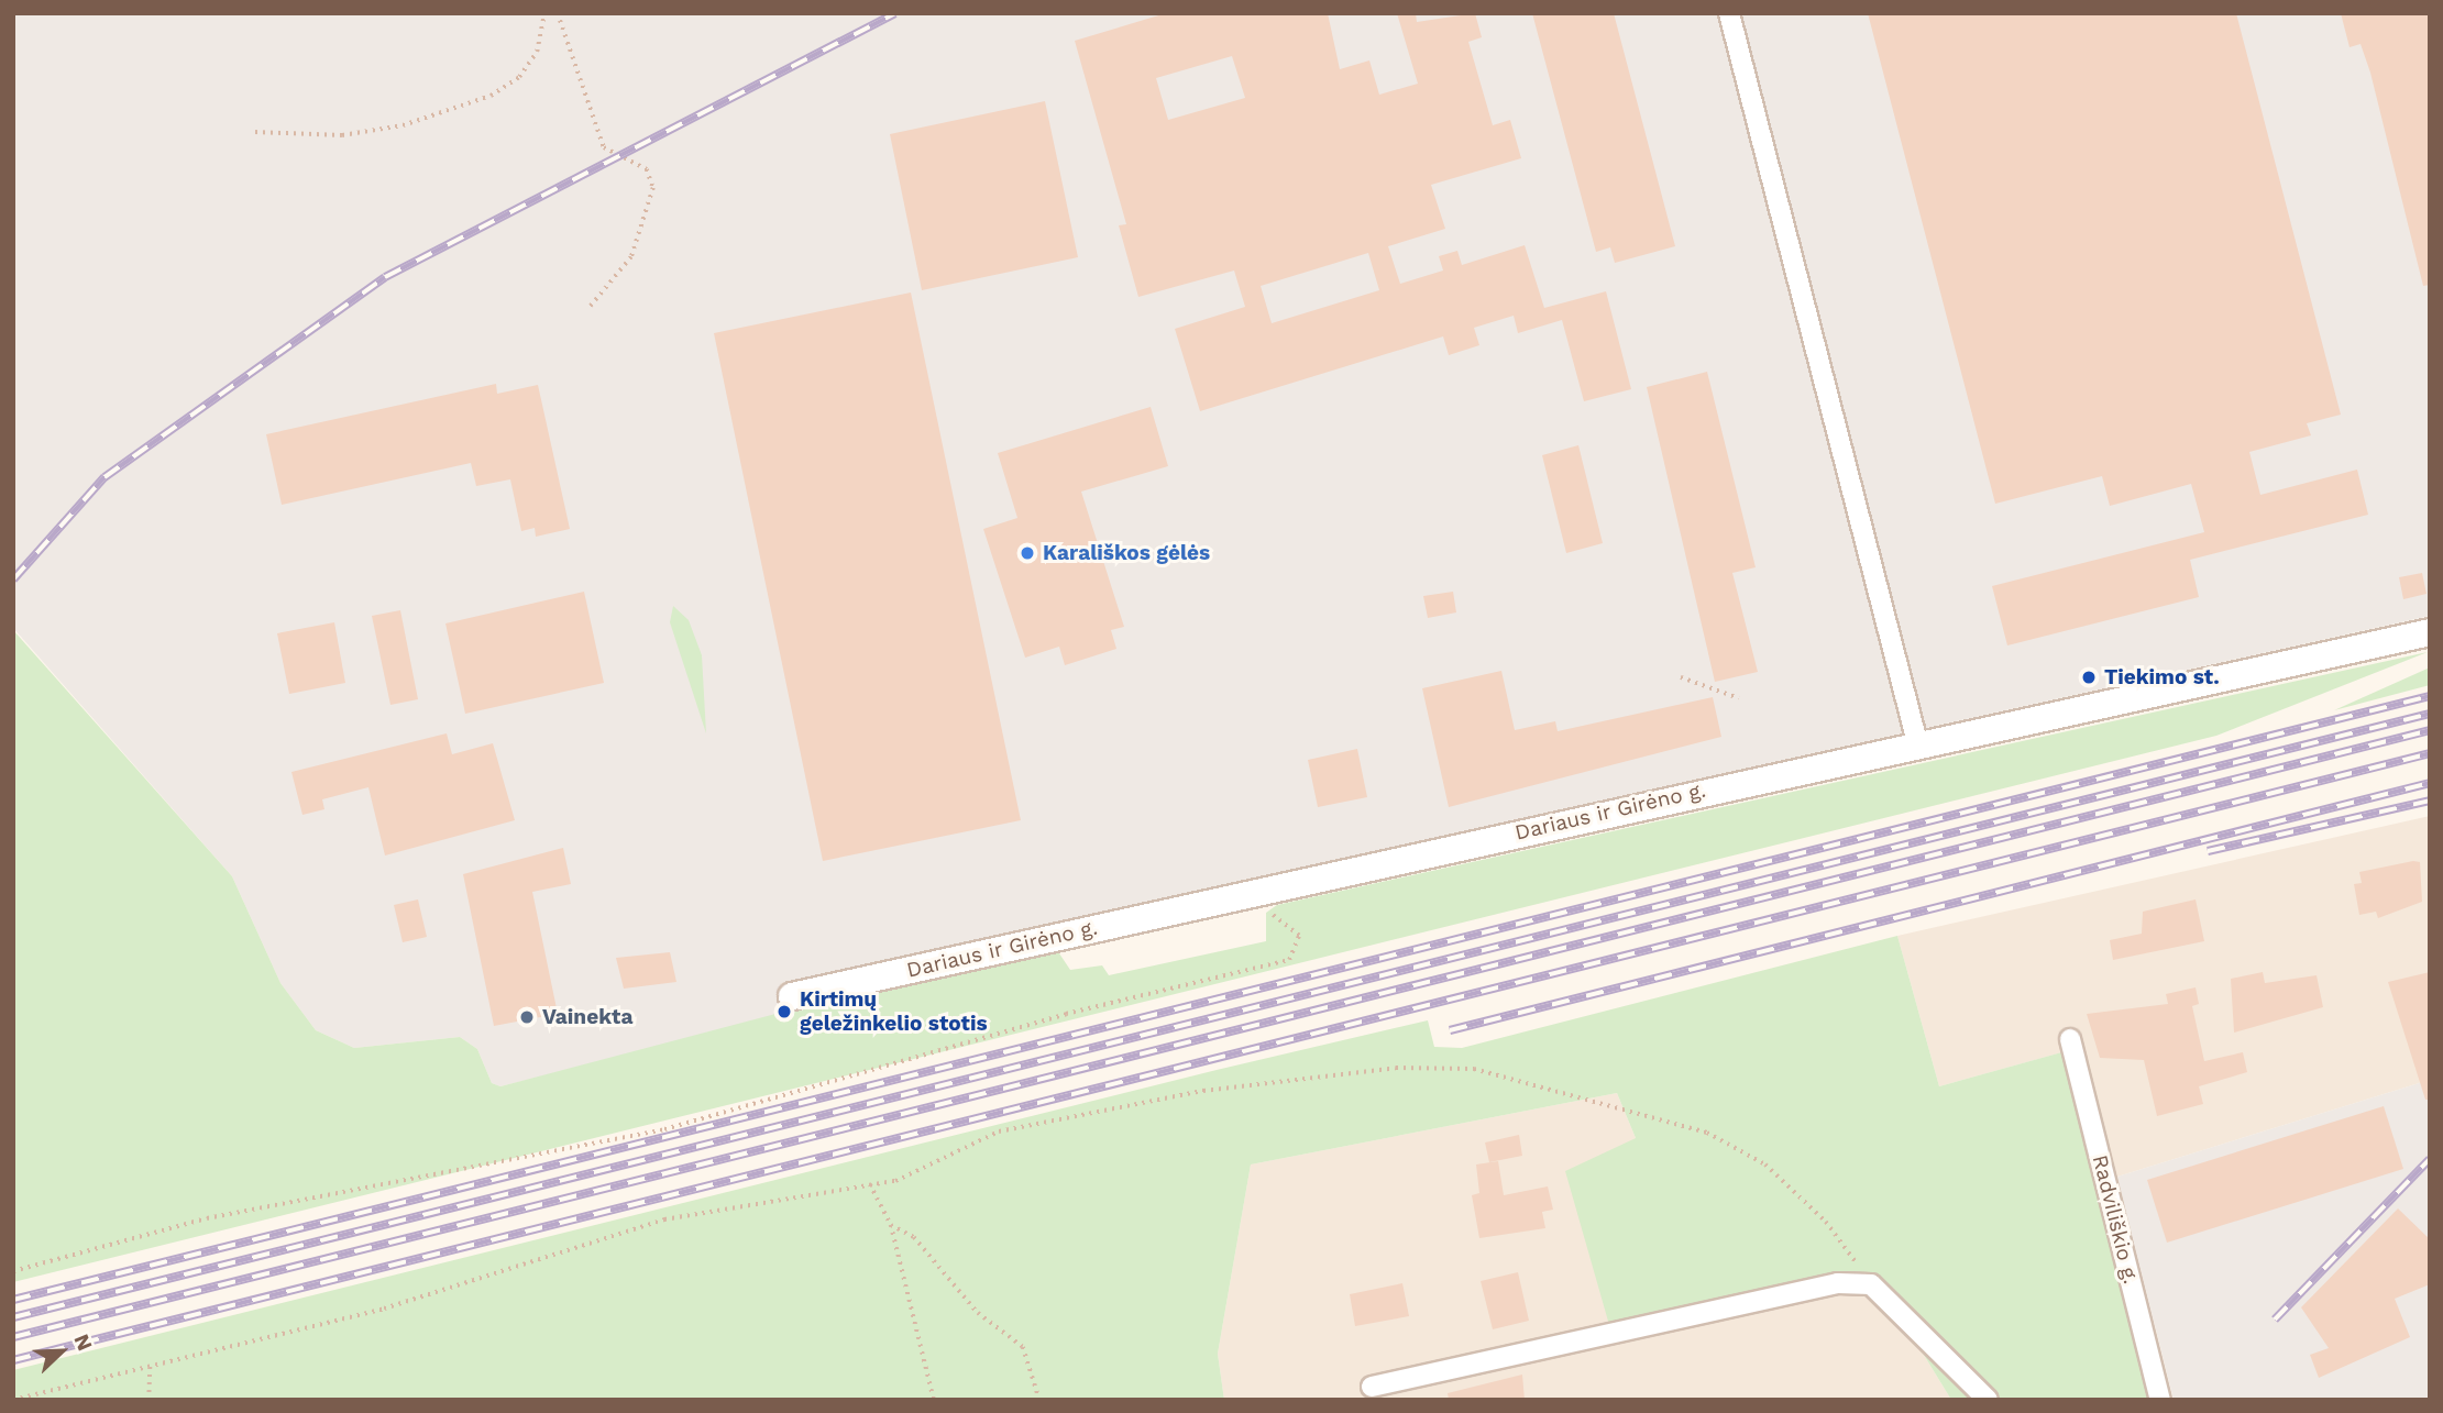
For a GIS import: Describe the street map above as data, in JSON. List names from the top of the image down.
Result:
{
  "streets": {
    "street": ["Dariaus ir Girėno g.", "Radviliškio g."]
  },
  "places": [
    "Karališkos gėlės",
    "Tiekimo st.",
    "Kirtimų geležinkelio stotis",
    "Vainekta"
  ],
  "north": "top right"
}
